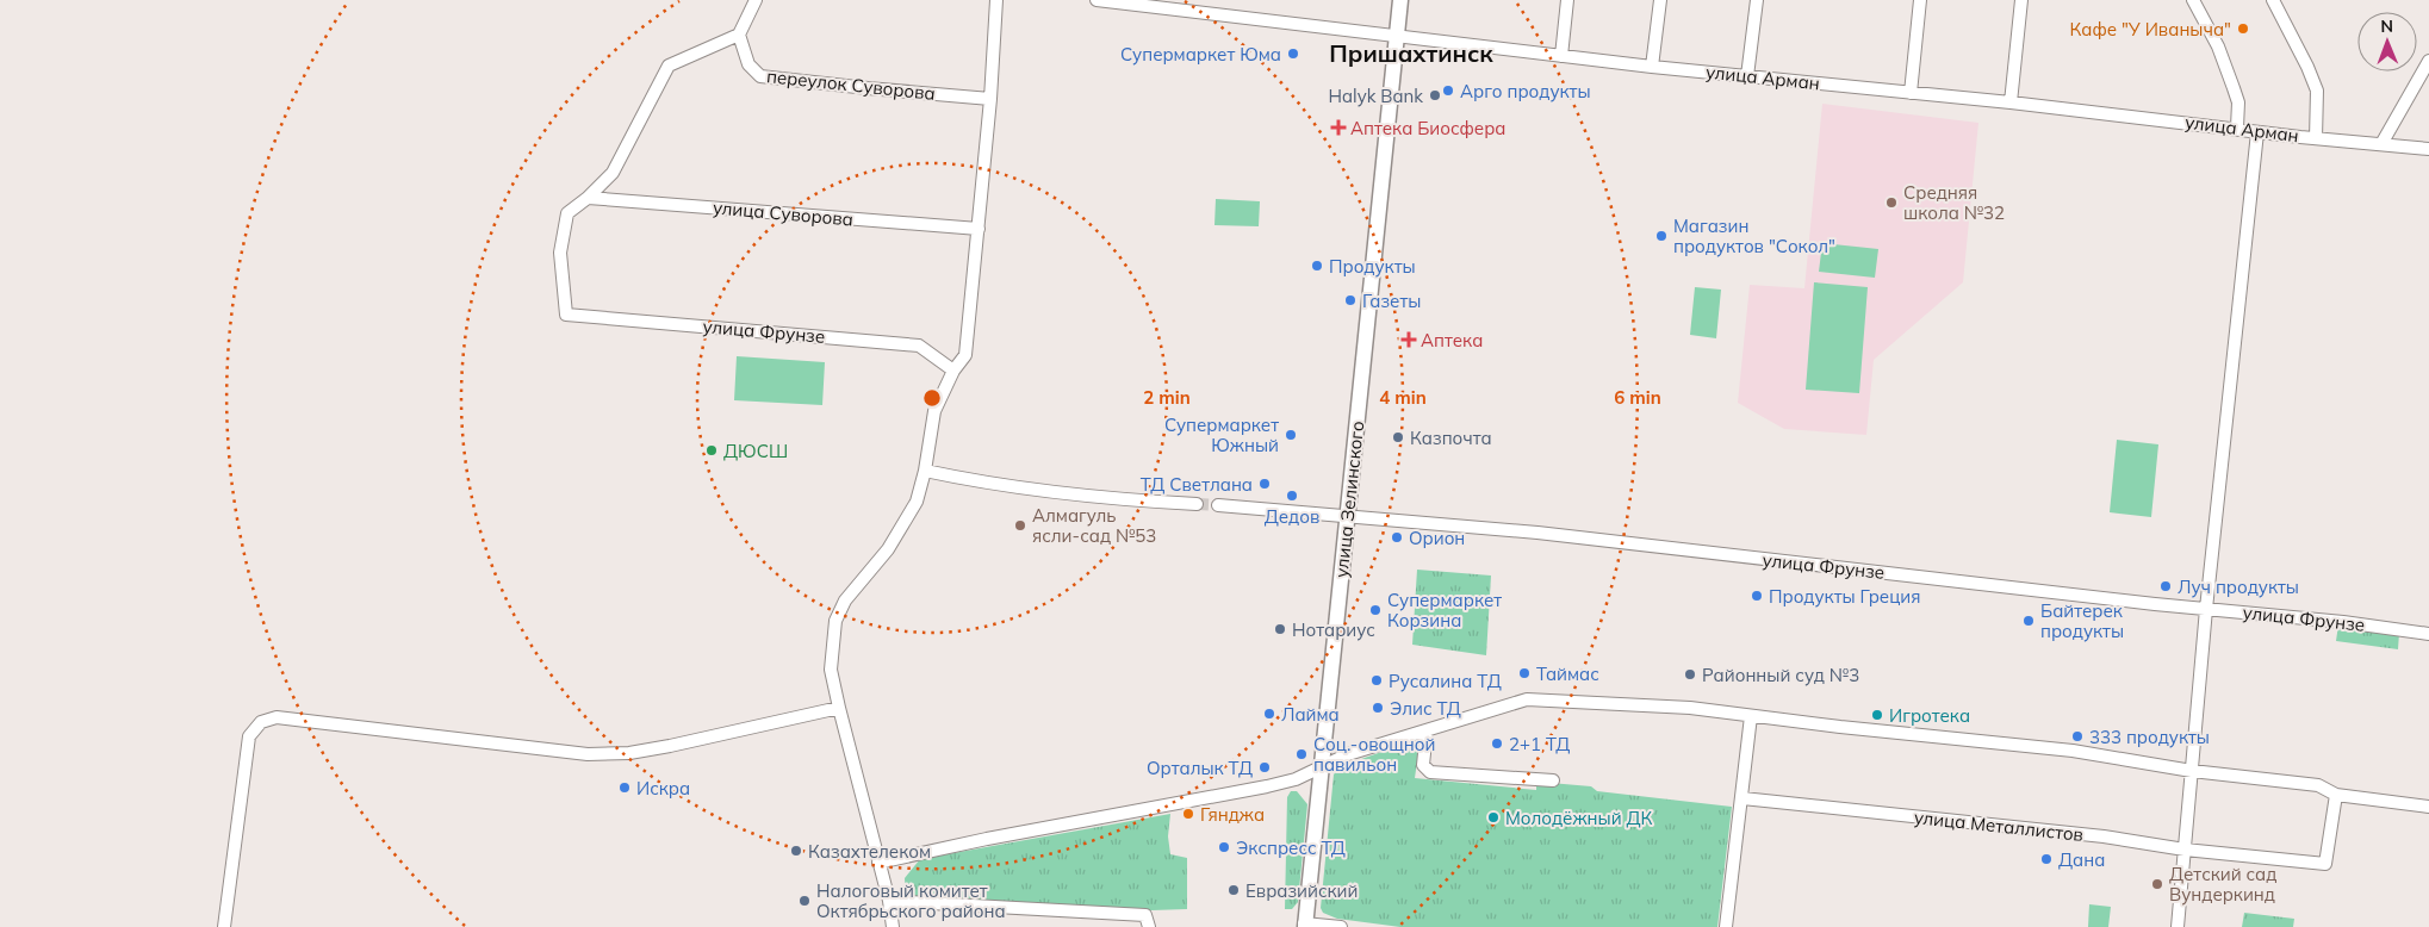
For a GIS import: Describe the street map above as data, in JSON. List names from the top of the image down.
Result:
{
  "streets": {
    "main road": ["улица Зелинского"],
    "street": [
      "улица Арман",
      "переулок Суворова",
      "улица Суворова",
      "улица Фрунзе",
      "улица Металлистов"
    ]
  },
  "crossings": [
    ["улица Арман", "улица Зелинского"],
    ["улица Суворова", "улица Фрунзе"],
    ["улица Фрунзе", "улица Зелинского"]
  ],
  "districts": ["Пришахтинск"],
  "places": {
    "other": [
      "Кафе \"У Иваныча\"",
      "Супермаркет Юма",
      "Арго продукты",
      "Halyk Bank",
      "Средняя школа №32",
      "Магазин продуктов \"Сокол\"",
      "Продукты",
      "Газеты",
      "Супермаркет Южный",
      "Казпочта",
      "ДЮСШ",
      "ТД Светлана",
      "Дедов",
      "Алмагуль ясли-сад №53",
      "Орион",
      "Луч продукты",
      "Продукты Греция",
      "Супермаркет Корзина",
      "Байтерек продукты",
      "Нотариус",
      "Таймас",
      "Районный суд №3",
      "Русалина ТД",
      "Элис ТД",
      "Лайма",
      "Игротека",
      "333 продукты",
      "2+1 ТД",
      "Соц.-овощной павильон",
      "Орталык ТД",
      "Искра",
      "Гянджа",
      "Молодёжный ДК",
      "Экспресс ТД",
      "Казахтелеком",
      "Дана",
      "Детский сад Вундеркинд",
      "Евразийский",
      "Налоговый комитет Октябрьского района"
    ],
    "health": ["Аптека Биосфера", "Аптека"]
  },
  "north": "top",
  "rings": ["2 min", "4 min", "6 min"]
}
